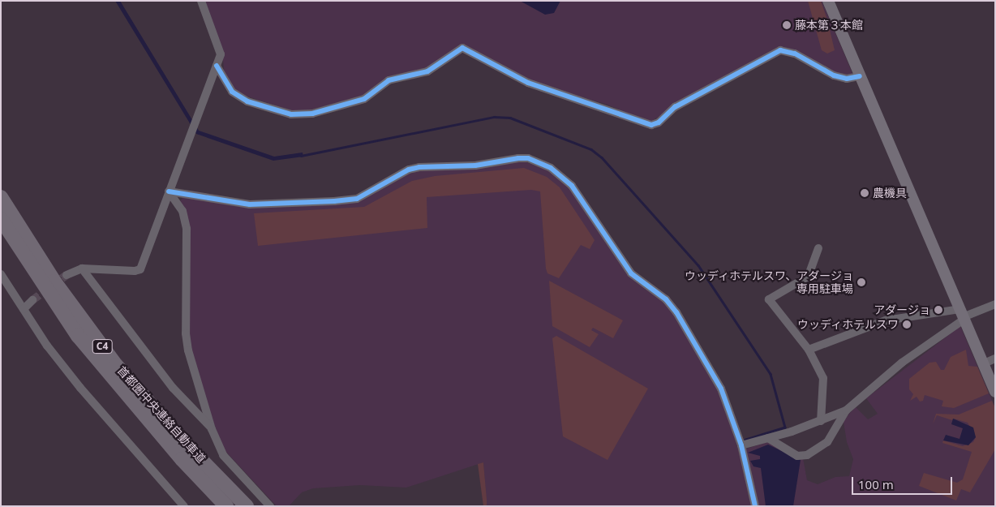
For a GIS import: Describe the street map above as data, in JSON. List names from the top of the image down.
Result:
{
  "streets": {
    "highway": ["C4", "首都圏中央連絡自動車道"]
  },
  "places": [
    "藤本第３本館",
    "農機具",
    "ウッディホテルスワ、アダージョ 専用駐車場",
    "アダージョ",
    "ウッディホテルスワ"
  ],
  "scale_bar": "100 m"
}
